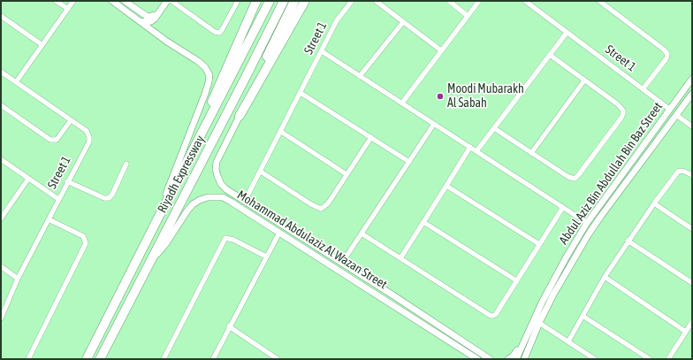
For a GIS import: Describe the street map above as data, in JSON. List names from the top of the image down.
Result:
{
  "streets": {
    "highway": ["Riyadh Expressway"],
    "street": ["Street 1", "Abdul Aziz Bin Abdullah Bin Baz Street", "Mohammad Abdulaziz Al Wazan Street"]
  },
  "crossings": [
    ["Street 1", "Abdul Aziz Bin Abdullah Bin Baz Street"],
    ["Street 1", "Mohammad Abdulaziz Al Wazan Street"],
    ["Riyadh Expressway", "Mohammad Abdulaziz Al Wazan Street"]
  ],
  "places": ["Moodi Mubarakh Al Sabah"]
}
